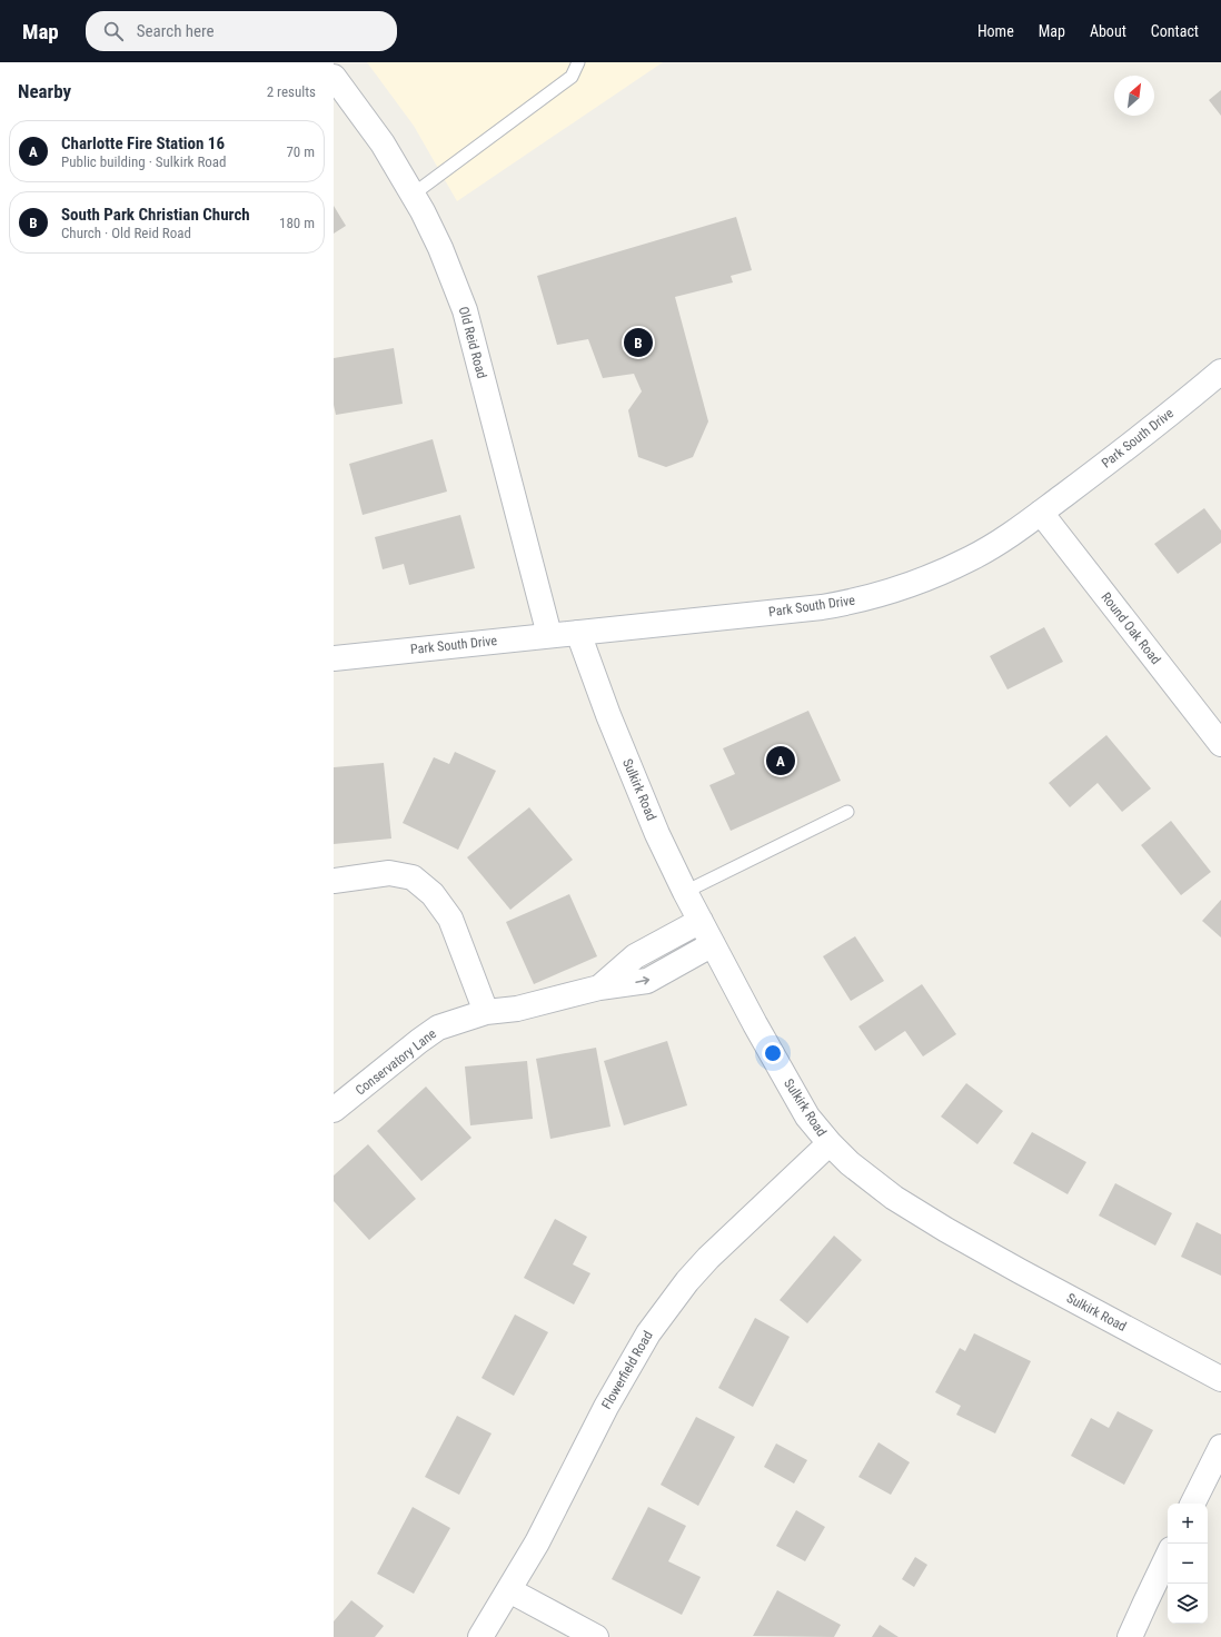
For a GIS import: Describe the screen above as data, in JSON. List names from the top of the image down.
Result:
{
  "streets": {
    "street": [
      "Old Reid Road",
      "Park South Drive",
      "Round Oak Road",
      "Sulkirk Road",
      "Conservatory Lane",
      "Flowerfield Road"
    ]
  },
  "crossings": [
    ["Old Reid Road", "Park South Drive"],
    ["Park South Drive", "Round Oak Road"],
    ["Park South Drive", "Sulkirk Road"],
    ["Sulkirk Road", "Conservatory Lane"],
    ["Sulkirk Road", "Flowerfield Road"]
  ],
  "north": "top right",
  "page": {
    "header": "Map",
    "search": "Search here",
    "nav": [
      "Home",
      "Map",
      "About",
      "Contact"
    ],
    "heading": ["Nearby", "2 results"],
    "list": [
      {
        "mark": "A",
        "name": "Charlotte Fire Station 16",
        "note": "Public building · Sulkirk Road",
        "value": "70 m"
      },
      {
        "mark": "B",
        "name": "South Park Christian Church",
        "note": "Church · Old Reid Road",
        "value": "180 m"
      }
    ],
    "pins": ["B", "A"],
    "map_buttons": ["+", "−"]
  }
}
